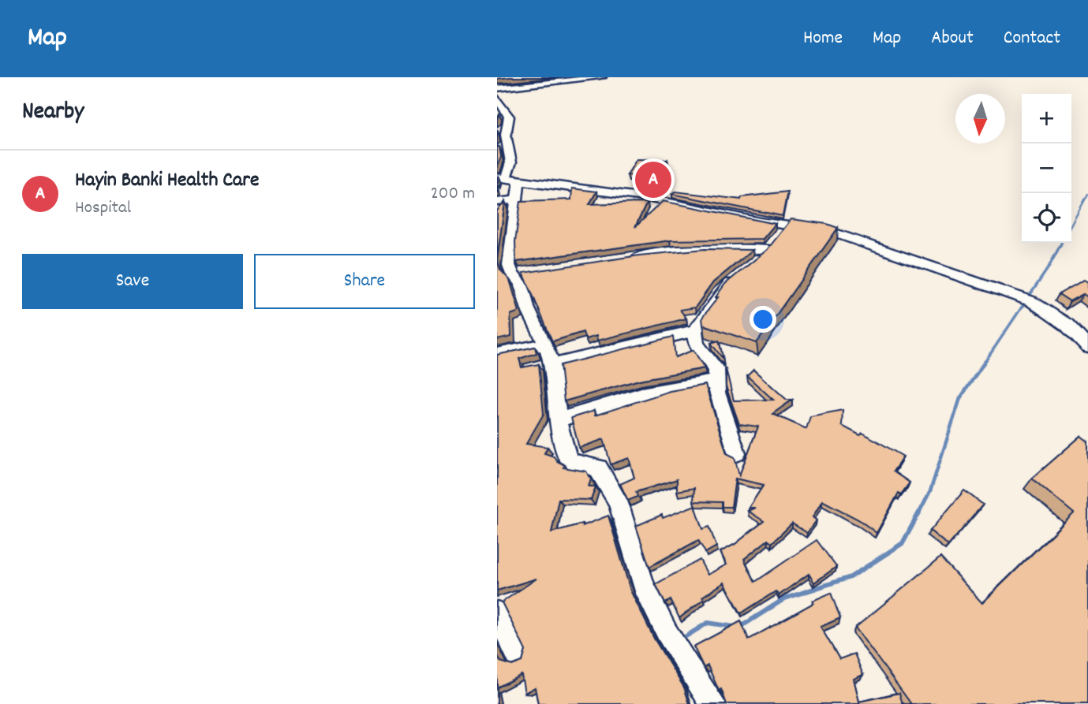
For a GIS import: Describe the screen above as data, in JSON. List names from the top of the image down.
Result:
{
  "north": "bottom",
  "page": {
    "header": "Map",
    "nav": [
      "Home",
      "Map",
      "About",
      "Contact"
    ],
    "heading": "Nearby",
    "map_buttons": ["+", "−"],
    "list": [
      {
        "mark": "A",
        "name": "Hayin Banki Health Care",
        "note": "Hospital",
        "value": "200 m"
      }
    ],
    "pins": "A",
    "buttons": ["Save", "Share"]
  }
}
